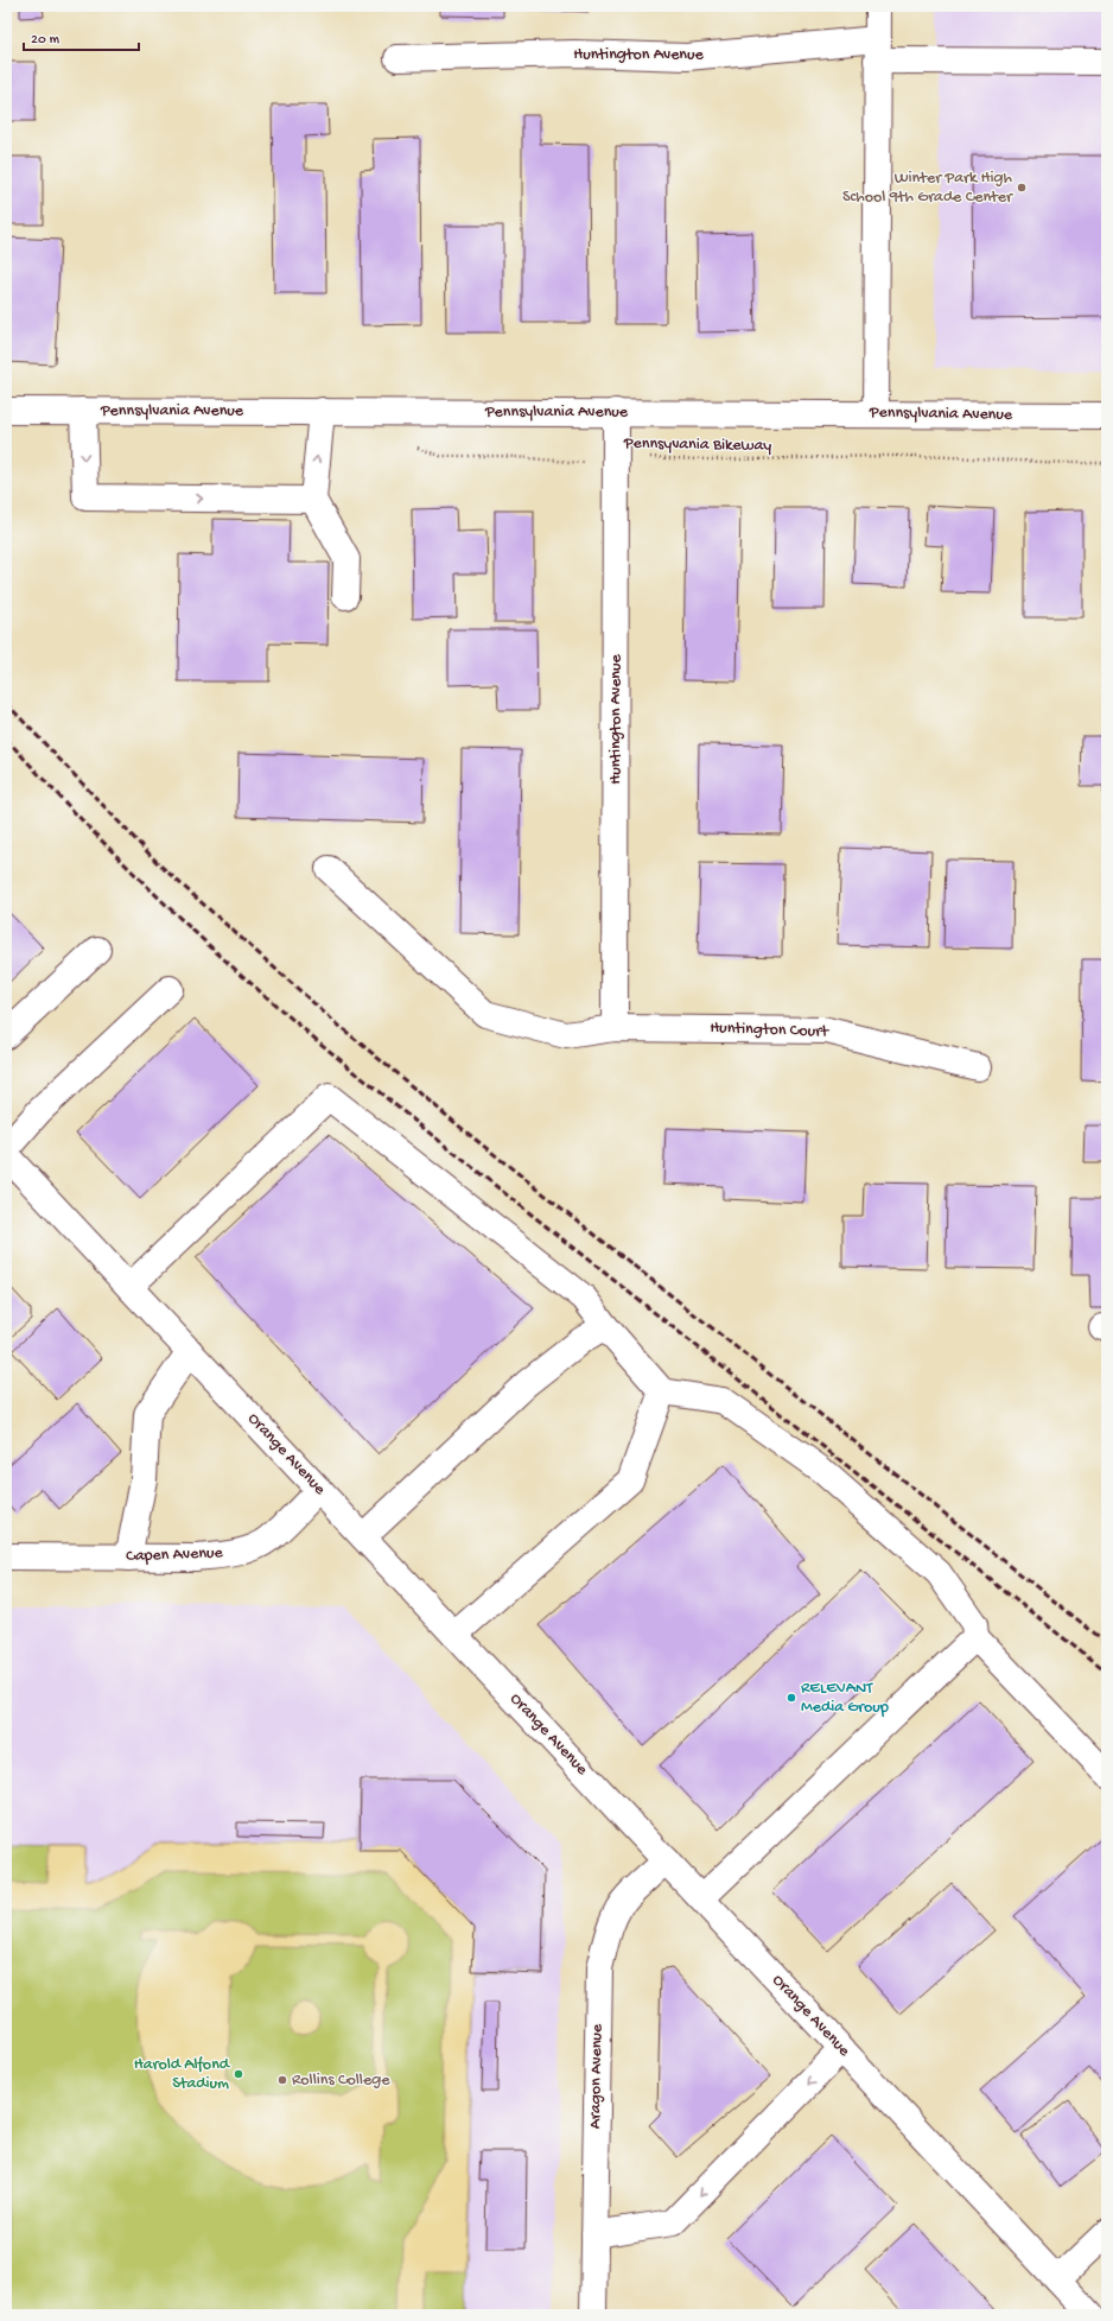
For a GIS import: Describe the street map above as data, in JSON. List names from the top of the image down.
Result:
{
  "streets": {
    "street": [
      "Huntington Avenue",
      "Pennsylvania Avenue",
      "Huntington Court",
      "Orange Avenue",
      "Capen Avenue",
      "Aragon Avenue"
    ],
    "path": ["Pennsyvania Bikeway"]
  },
  "crossings": [
    ["Huntington Avenue", "Pennsylvania Avenue"],
    ["Huntington Avenue", "Pennsyvania Bikeway"],
    ["Huntington Avenue", "Huntington Court"],
    ["Orange Avenue", "Capen Avenue"],
    ["Orange Avenue", "Aragon Avenue"]
  ],
  "places": [
    "Winter Park High School 9th Grade Center",
    "RELEVANT Media Group",
    "Harold Alfond Stadium",
    "Rollins College"
  ],
  "scale_bar": "20 m"
}
